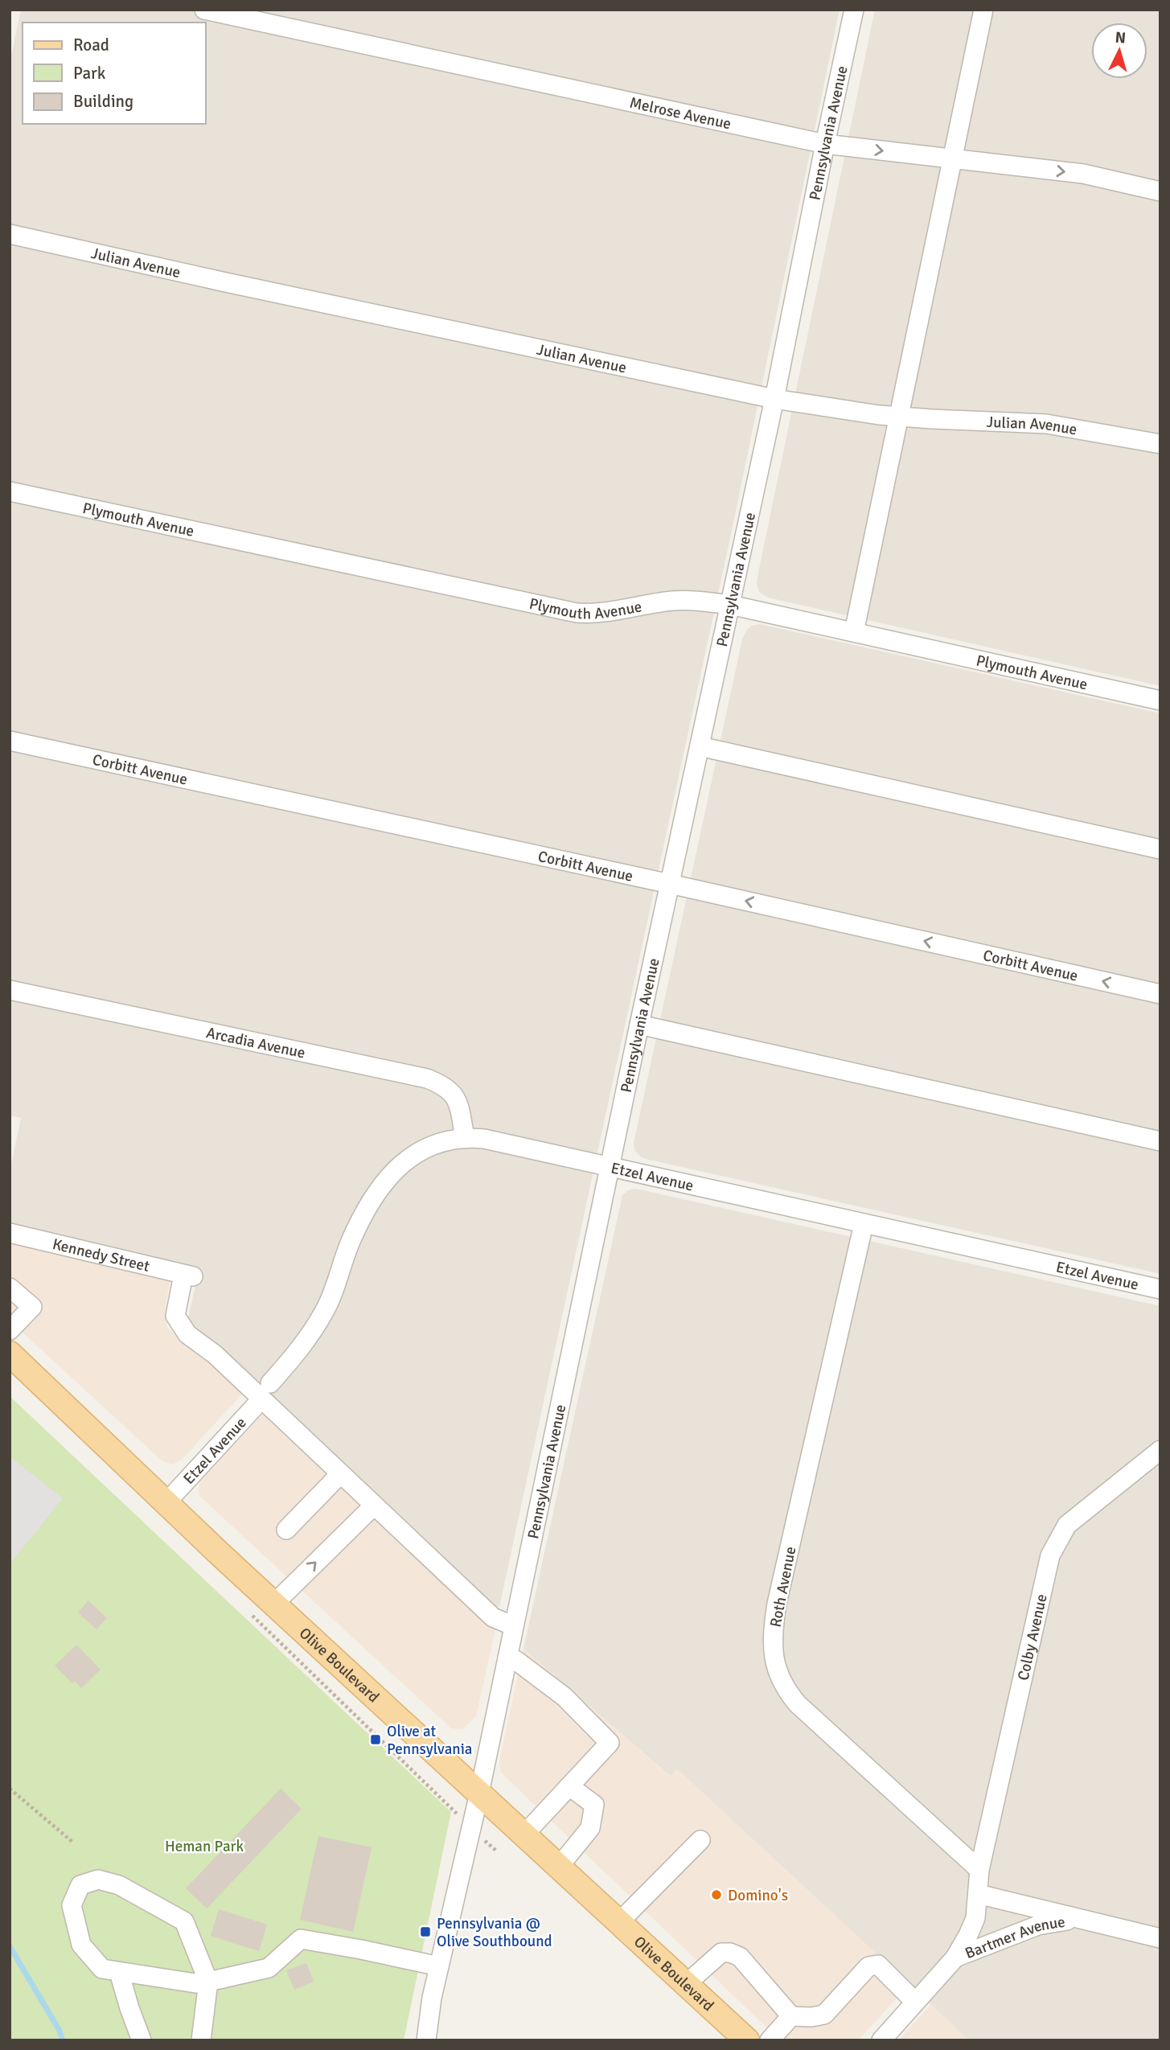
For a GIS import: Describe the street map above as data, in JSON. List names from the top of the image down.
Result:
{
  "streets": {
    "main road": ["Olive Boulevard"],
    "street": [
      "Melrose Avenue",
      "Pennsylvania Avenue",
      "Julian Avenue",
      "Plymouth Avenue",
      "Corbitt Avenue",
      "Arcadia Avenue",
      "Etzel Avenue",
      "Kennedy Street",
      "Roth Avenue",
      "Colby Avenue",
      "Bartmer Avenue"
    ]
  },
  "crossings": [
    ["Melrose Avenue", "Pennsylvania Avenue"],
    ["Pennsylvania Avenue", "Julian Avenue"],
    ["Pennsylvania Avenue", "Plymouth Avenue"],
    ["Pennsylvania Avenue", "Corbitt Avenue"],
    ["Pennsylvania Avenue", "Etzel Avenue"],
    ["Pennsylvania Avenue", "Olive Boulevard"],
    ["Arcadia Avenue", "Etzel Avenue"],
    ["Etzel Avenue", "Kennedy Street"],
    ["Etzel Avenue", "Roth Avenue"],
    ["Etzel Avenue", "Olive Boulevard"],
    ["Roth Avenue", "Colby Avenue"],
    ["Roth Avenue", "Bartmer Avenue"],
    ["Colby Avenue", "Bartmer Avenue"]
  ],
  "parks": ["Heman Park"],
  "places": {
    "transit": ["Olive at Pennsylvania", "Pennsylvania @ Olive Southbound"],
    "other": ["Domino's"]
  },
  "legend": ["Road", "Park", "Building"],
  "north": "top"
}
